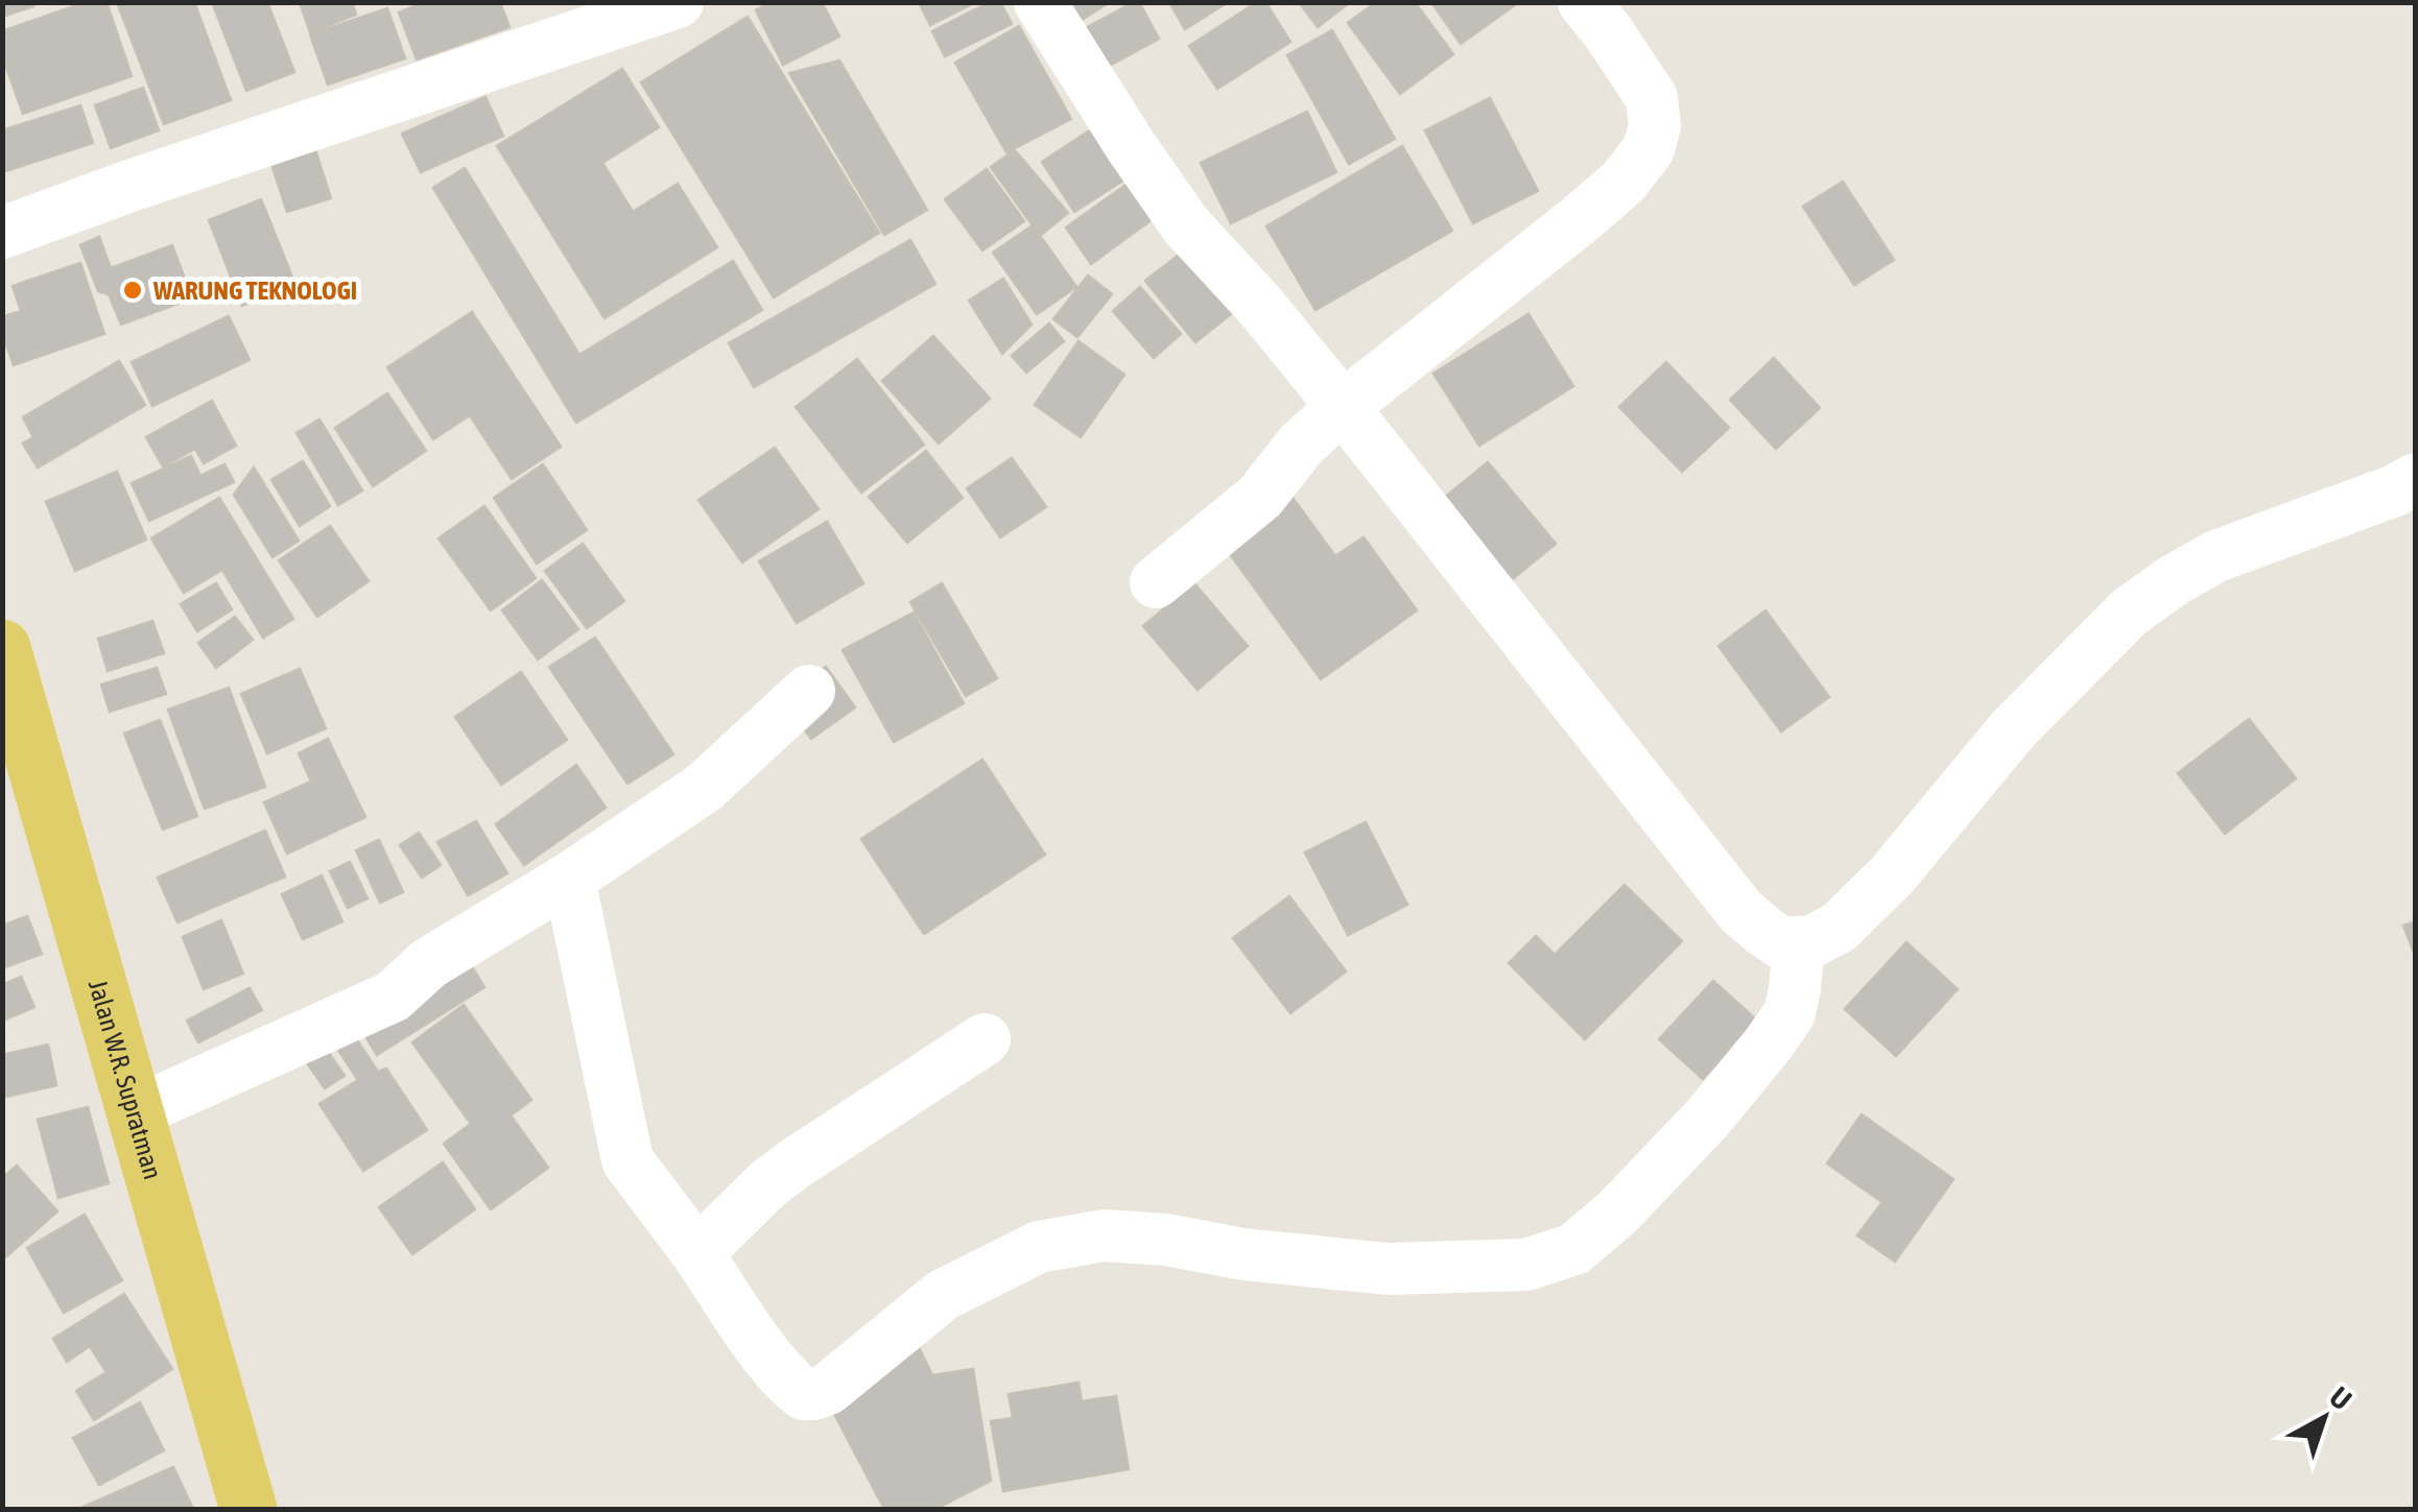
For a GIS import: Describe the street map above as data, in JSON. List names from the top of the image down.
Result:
{
  "streets": {
    "main road": ["Jalan W.R. Supratman"]
  },
  "places": ["WARUNG TEKNOLOGI"],
  "north": "top right"
}
